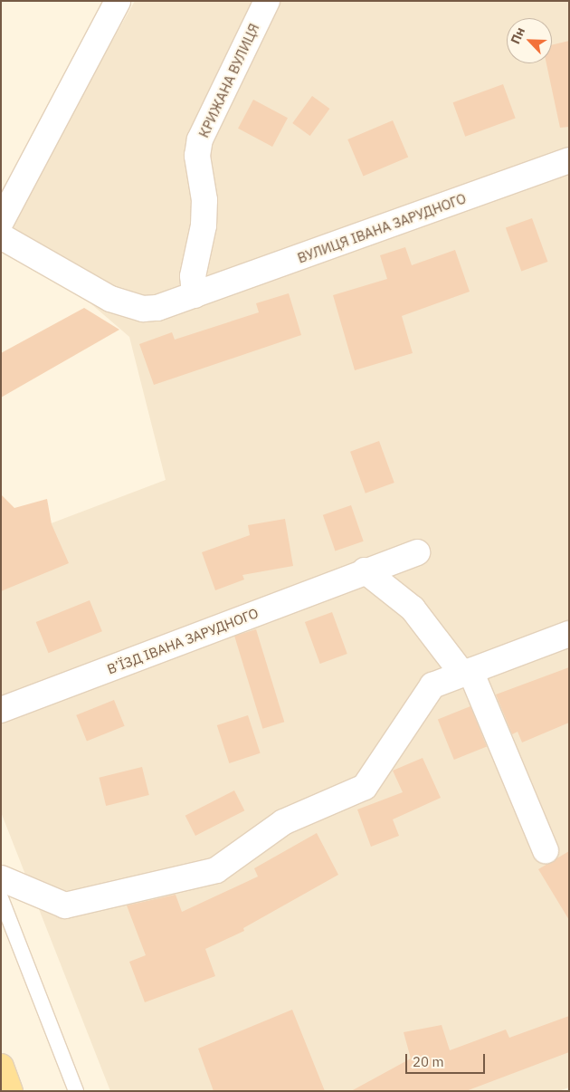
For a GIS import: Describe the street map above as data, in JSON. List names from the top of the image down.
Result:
{
  "streets": {
    "street": ["КРИЖАНА ВУЛИЦЯ", "ВУЛИЦЯ ІВАНА ЗАРУДНОГО", "В’ЇЗД ІВАНА ЗАРУДНОГО"]
  },
  "crossings": [
    ["КРИЖАНА ВУЛИЦЯ", "ВУЛИЦЯ ІВАНА ЗАРУДНОГО"]
  ],
  "scale_bar": "20 m",
  "north": "top left"
}
